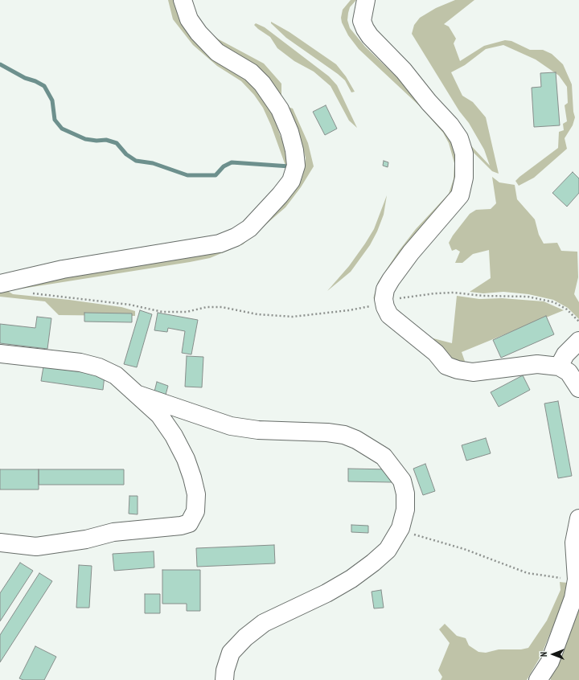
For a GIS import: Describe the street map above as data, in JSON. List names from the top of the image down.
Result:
{
  "north": "left"
}
